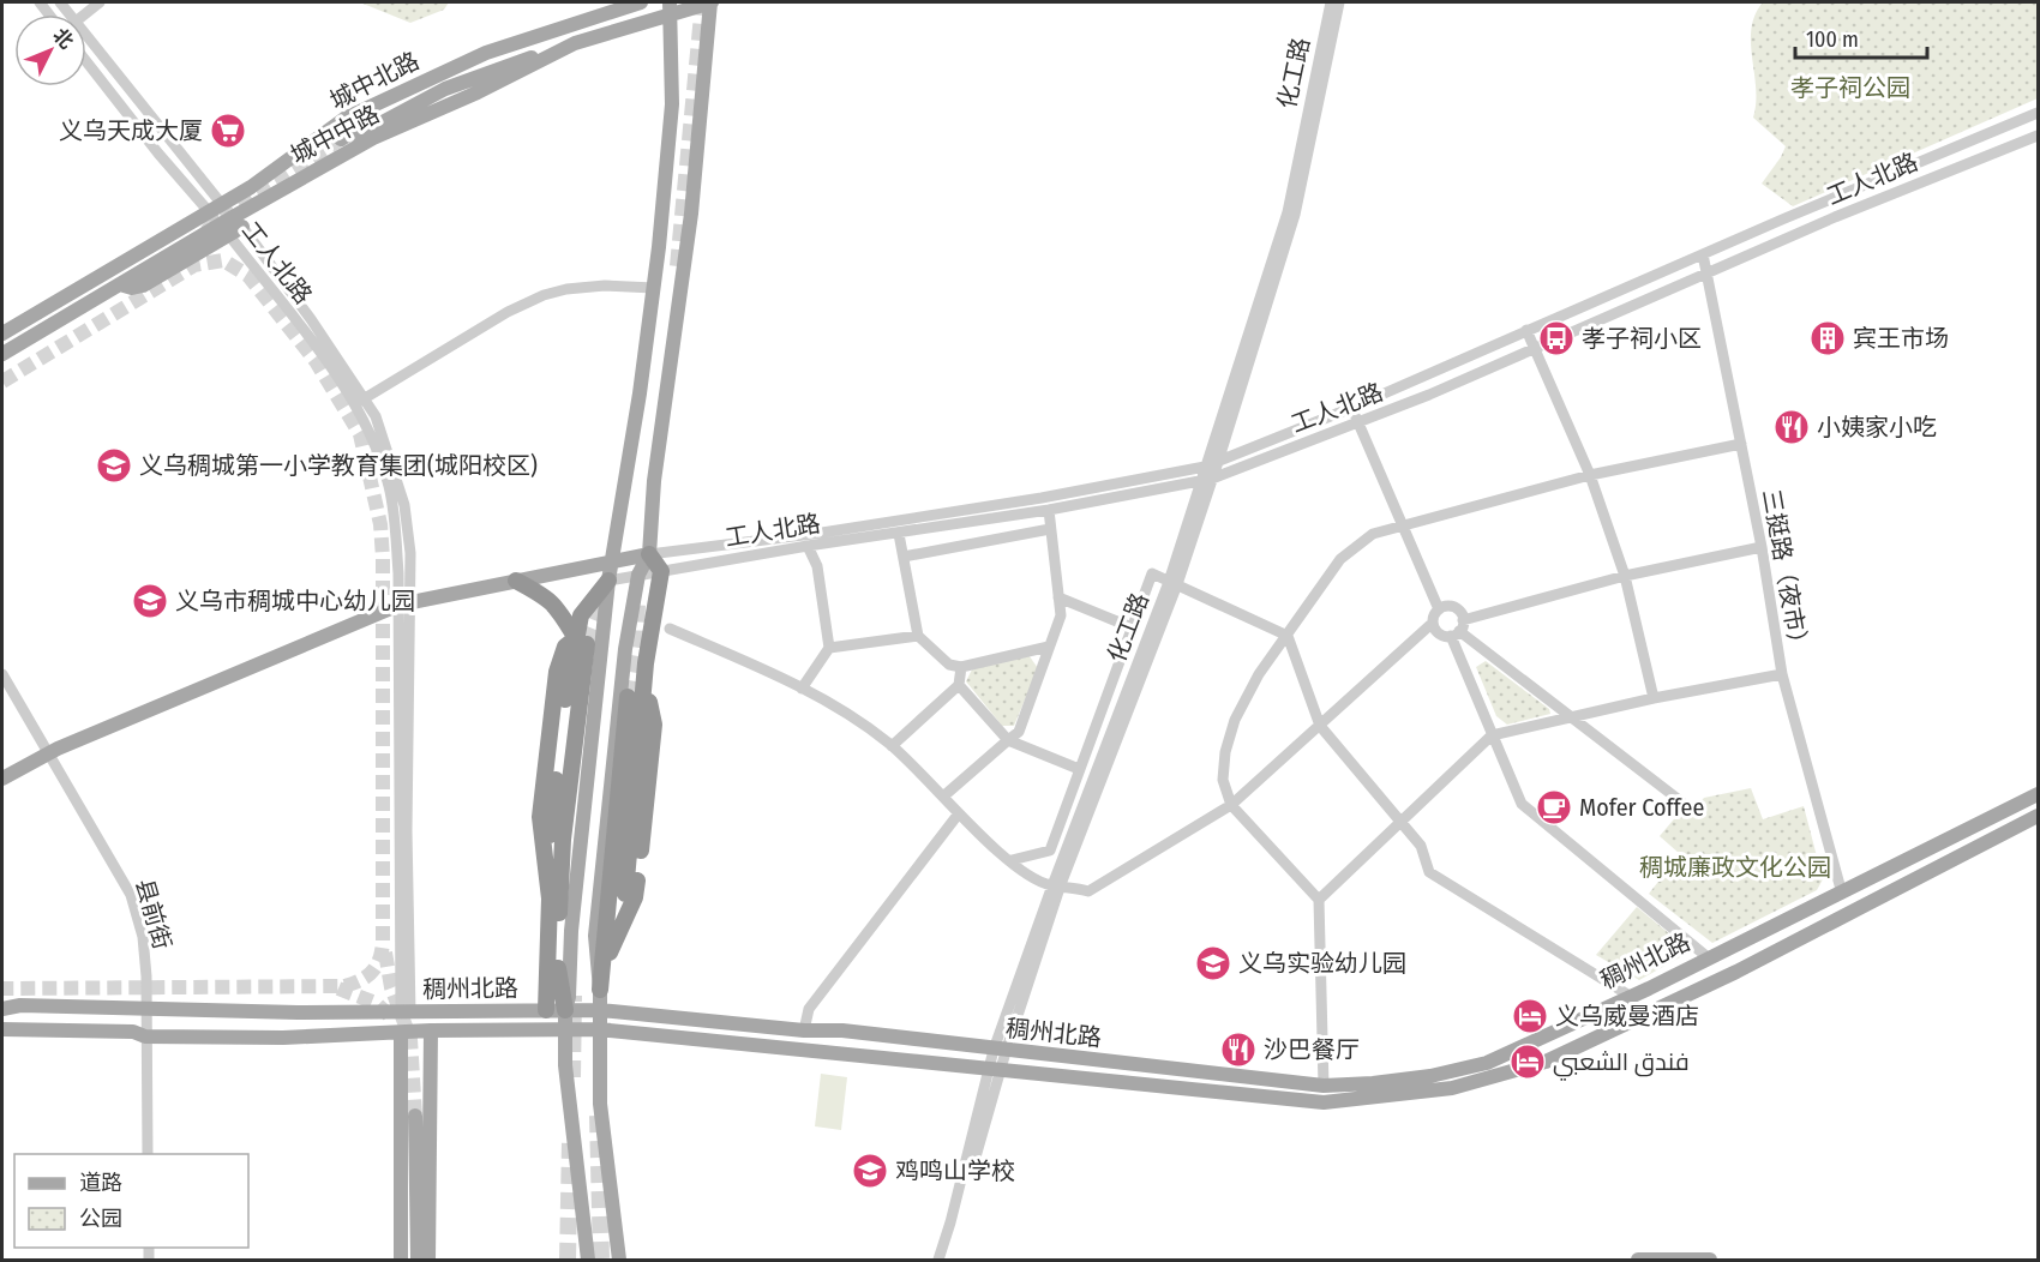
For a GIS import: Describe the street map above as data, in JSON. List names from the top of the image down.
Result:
{
  "streets": {
    "main road": ["城中北路", "城中中路", "稠州北路"],
    "street": [
      "化工路",
      "工人北路",
      "三挺路（夜市）",
      "县前街"
    ]
  },
  "crossings": [
    ["化工路", "工人北路"],
    ["化工路", "稠州北路"],
    ["城中北路", "工人北路"],
    ["城中中路", "工人北路"],
    ["工人北路", "三挺路（夜市）"],
    ["工人北路", "稠州北路"],
    ["三挺路（夜市）", "稠州北路"],
    ["县前街", "稠州北路"]
  ],
  "parks": ["孝子祠公园", "稠城廉政文化公园"],
  "places": {
    "supermarket": ["义乌天成大厦"],
    "bus stop": ["孝子祠小区"],
    "building": ["宾王市场"],
    "restaurant": ["小姨家小吃", "沙巴餐厅"],
    "school or university": [
      "义乌稠城第一小学教育集团(城阳校区)",
      "义乌市稠城中心幼儿园",
      "义乌实验幼儿园",
      "鸡鸣山学校"
    ],
    "cafe": ["Mofer Coffee"],
    "hotel": ["义乌威曼酒店", "فندق الشعبي"]
  },
  "legend": ["道路", "公园"],
  "scale_bar": "100 m",
  "north": "top right"
}
